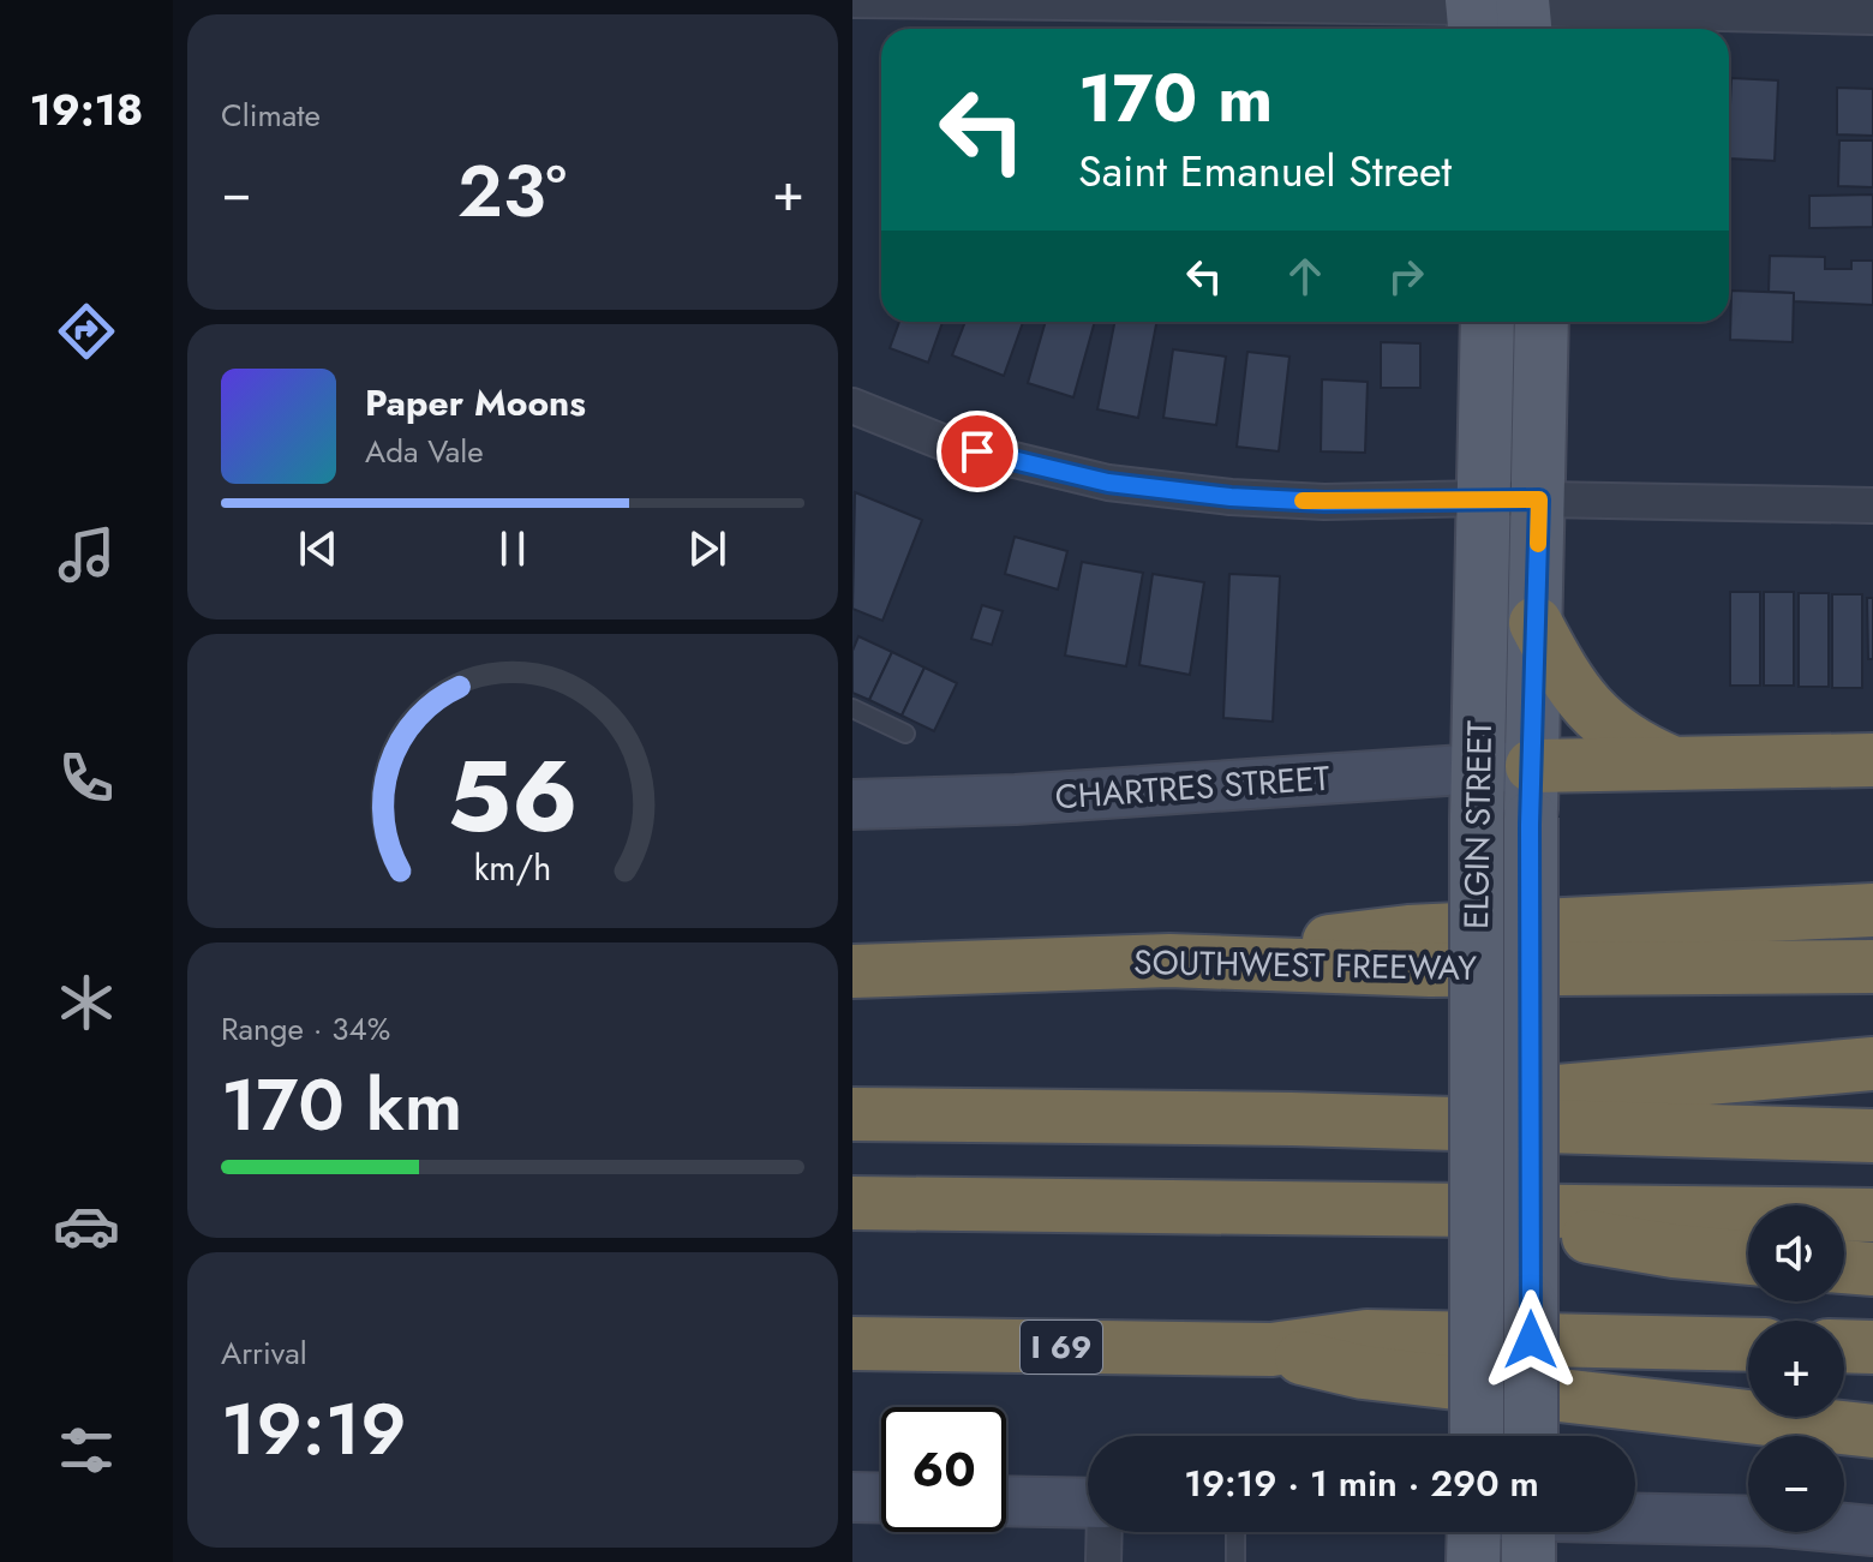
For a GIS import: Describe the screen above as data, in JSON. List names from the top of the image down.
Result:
{
  "streets": {
    "highway": ["SOUTHWEST FREEWAY", "I 69"],
    "main road": ["ELGIN STREET"],
    "street": ["CHARTRES STREET"]
  },
  "crossings": [
    ["CHARTRES STREET", "ELGIN STREET"]
  ],
  "page": {
    "tabs": "19:18",
    "tile": [
      "Climate",
      ["Range · 34%", "170 km"],
      ["Arrival", "19:19"]
    ],
    "turn": ["170 m", "Saint Emanuel Street"],
    "heat": ["−", "23°", "+"],
    "song": ["Paper Moons", "Ada Vale"],
    "map_buttons": ["+", "−"],
    "limit": "60",
    "trip": "19:19 · 1 min · 290 m",
    "gauge": ["56", "km/h"]
  }
}
